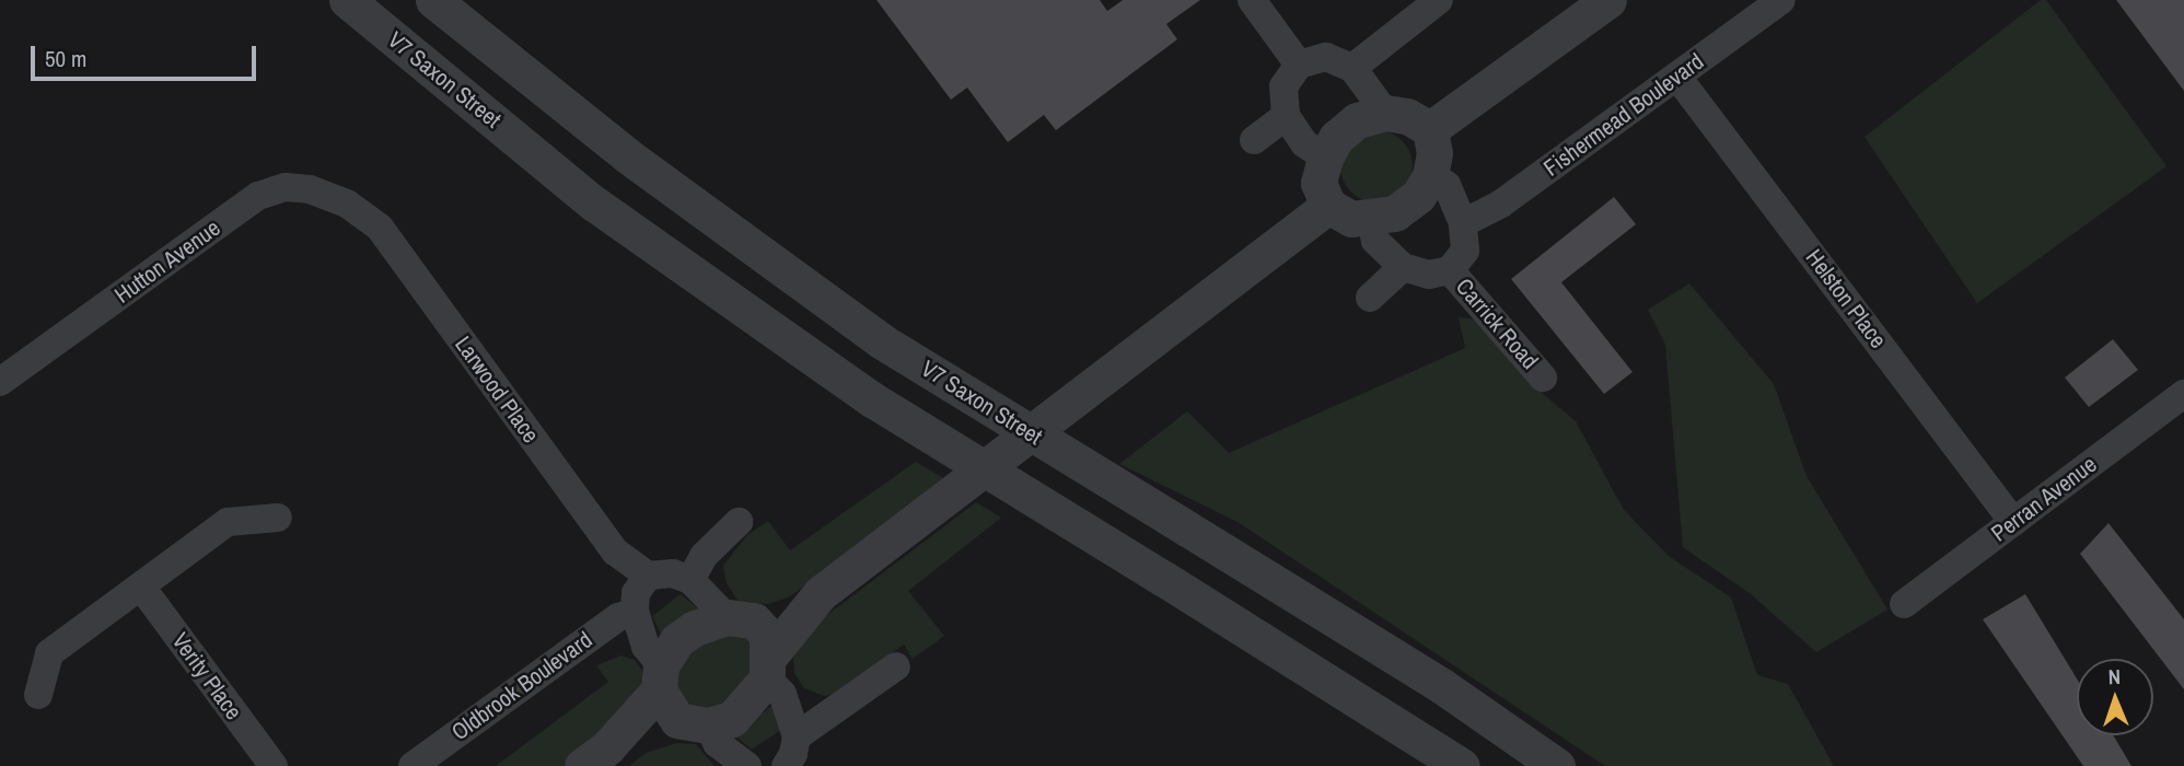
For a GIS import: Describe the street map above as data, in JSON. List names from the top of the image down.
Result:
{
  "streets": {
    "street": [
      "V7 Saxon Street",
      "Fishermead Boulevard",
      "Hutton Avenue",
      "Helston Place",
      "Carrick Road",
      "Larwood Place",
      "Perran Avenue",
      "Verity Place",
      "Oldbrook Boulevard"
    ]
  },
  "crossings": [
    ["Fishermead Boulevard", "Helston Place"],
    ["Hutton Avenue", "Larwood Place"],
    ["Helston Place", "Perran Avenue"]
  ],
  "scale_bar": "50 m",
  "north": "top"
}
